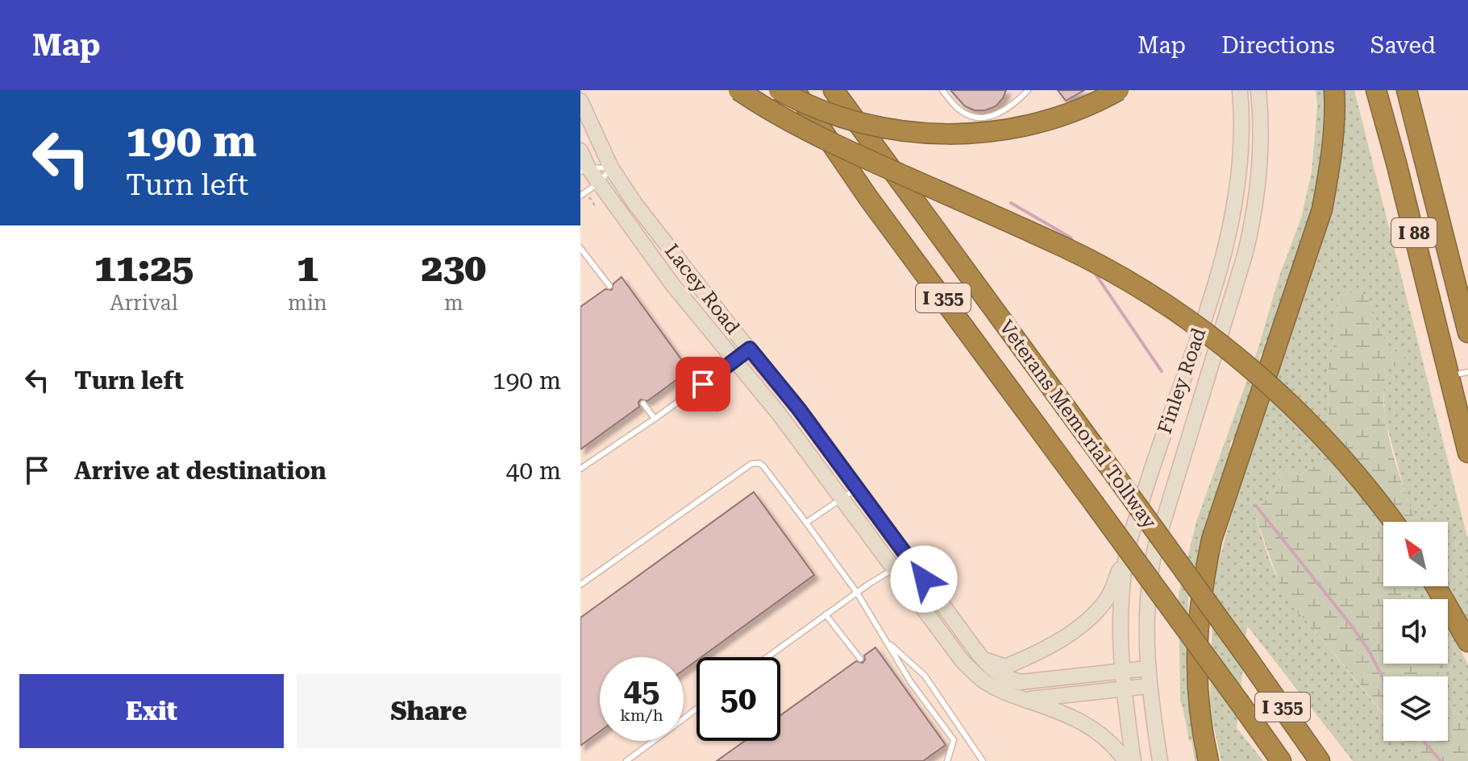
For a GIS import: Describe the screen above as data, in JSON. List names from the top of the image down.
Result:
{
  "streets": {
    "highway": ["I 88", "I 355", "Veterans Memorial Tollway"],
    "main road": ["Lacey Road", "Finley Road"]
  },
  "crossings": [
    ["Lacey Road", "Finley Road"]
  ],
  "north": "top left",
  "page": {
    "header": "Map",
    "nav": ["Map", "Directions", "Saved"],
    "turn": ["190 m", "Turn left"],
    "eta": [
      "11:25",
      "Arrival",
      "1",
      "min",
      "230",
      "m"
    ],
    "list": [
      {
        "name": "Turn left",
        "value": "190 m"
      },
      {
        "name": "Arrive at destination",
        "value": "40 m"
      }
    ],
    "speed": "45 km/h",
    "limit": "50",
    "buttons": ["Exit", "Share"]
  }
}
